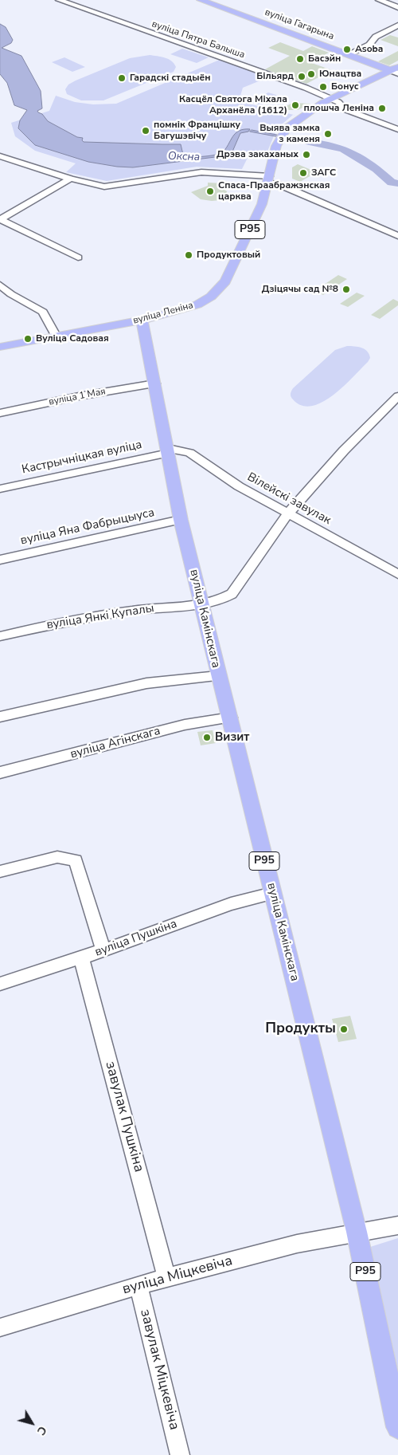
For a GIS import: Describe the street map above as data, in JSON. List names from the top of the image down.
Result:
{
  "streets": {
    "main road": [
      "вуліца Гагарына",
      "Р95",
      "вуліца Леніна",
      "вуліца Камінскага"
    ],
    "street": [
      "вуліца Пятра Балыша",
      "вуліца 1 Мая",
      "Кастрычніцкая вуліца",
      "Вілейскі завулак",
      "вуліца Яна Фабрыцыуса",
      "вуліца Янкі Купалы",
      "вуліца Агінскага",
      "вуліца Пушкіна",
      "завулак Пушкіна",
      "вуліца Міцкевіча",
      "завулак Міцкевіча"
    ]
  },
  "crossings": [
    ["вуліца Гагарына", "вуліца Леніна"],
    ["вуліца Пятра Балыша", "вуліца Леніна"],
    ["вуліца Леніна", "вуліца Камінскага"],
    ["вуліца 1 Мая", "вуліца Камінскага"],
    ["Кастрычніцкая вуліца", "Вілейскі завулак"],
    ["Кастрычніцкая вуліца", "вуліца Камінскага"],
    ["Вілейскі завулак", "вуліца Янкі Купалы"],
    ["Вілейскі завулак", "вуліца Камінскага"],
    ["вуліца Яна Фабрыцыуса", "вуліца Камінскага"],
    ["вуліца Янкі Купалы", "вуліца Камінскага"],
    ["вуліца Камінскага", "вуліца Агінскага"],
    ["вуліца Камінскага", "вуліца Пушкіна"],
    ["вуліца Камінскага", "вуліца Міцкевіча"],
    ["вуліца Пушкіна", "завулак Пушкіна"],
    ["завулак Пушкіна", "вуліца Міцкевіча"],
    ["вуліца Міцкевіча", "завулак Міцкевіча"]
  ],
  "water": ["Оксна"],
  "places": [
    "Asoba",
    "Басэйн",
    "Юнацтва",
    "Більярд",
    "Гарадскі стадыён",
    "Бонус",
    "Касцёл Святога Міхала Арханёла (1612)",
    "плошча Леніна",
    "помнік Францішку Багушэвічу",
    "Выява замка з каменя",
    "Дрэва закаханых",
    "ЗАГС",
    "Спаса-Праабражэнская царква",
    "Продуктовый",
    "Дзіцячы сад №8",
    "Вуліца Садовая",
    "Визит",
    "Продукты"
  ],
  "north": "bottom right"
}
